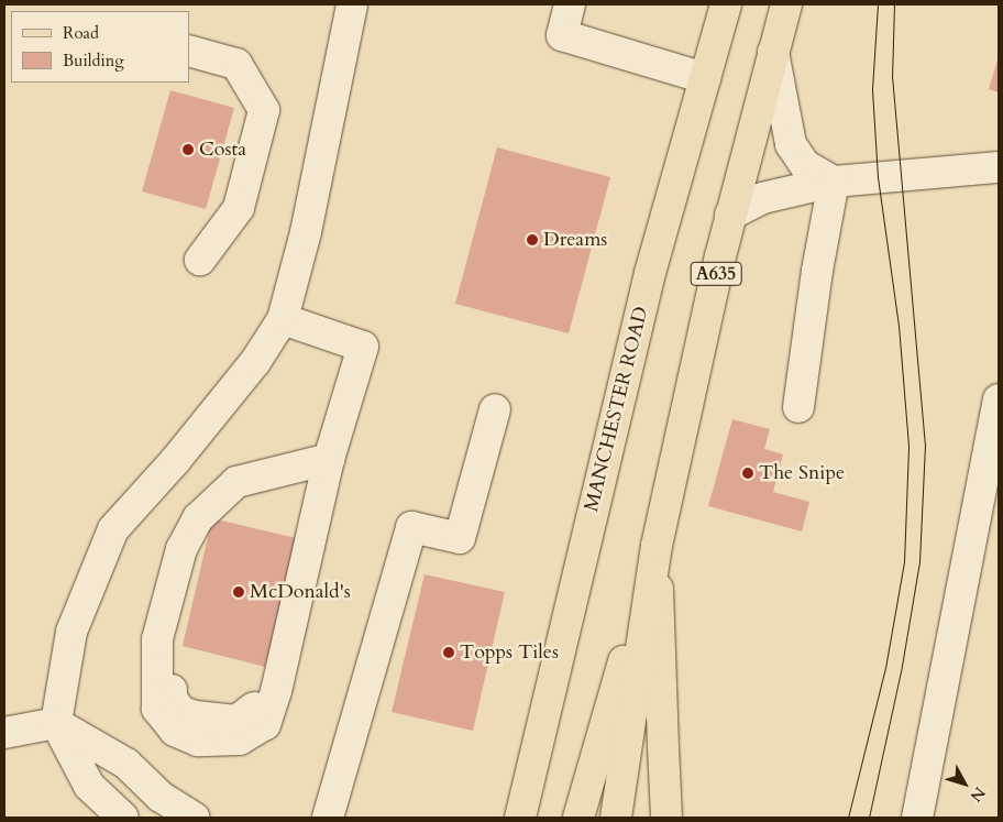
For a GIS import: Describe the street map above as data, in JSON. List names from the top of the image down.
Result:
{
  "streets": {
    "main road": ["A635", "MANCHESTER ROAD"]
  },
  "places": [
    "Costa",
    "Dreams",
    "The Snipe",
    "McDonald's",
    "Topps Tiles"
  ],
  "legend": ["Road", "Building"],
  "north": "bottom right"
}
